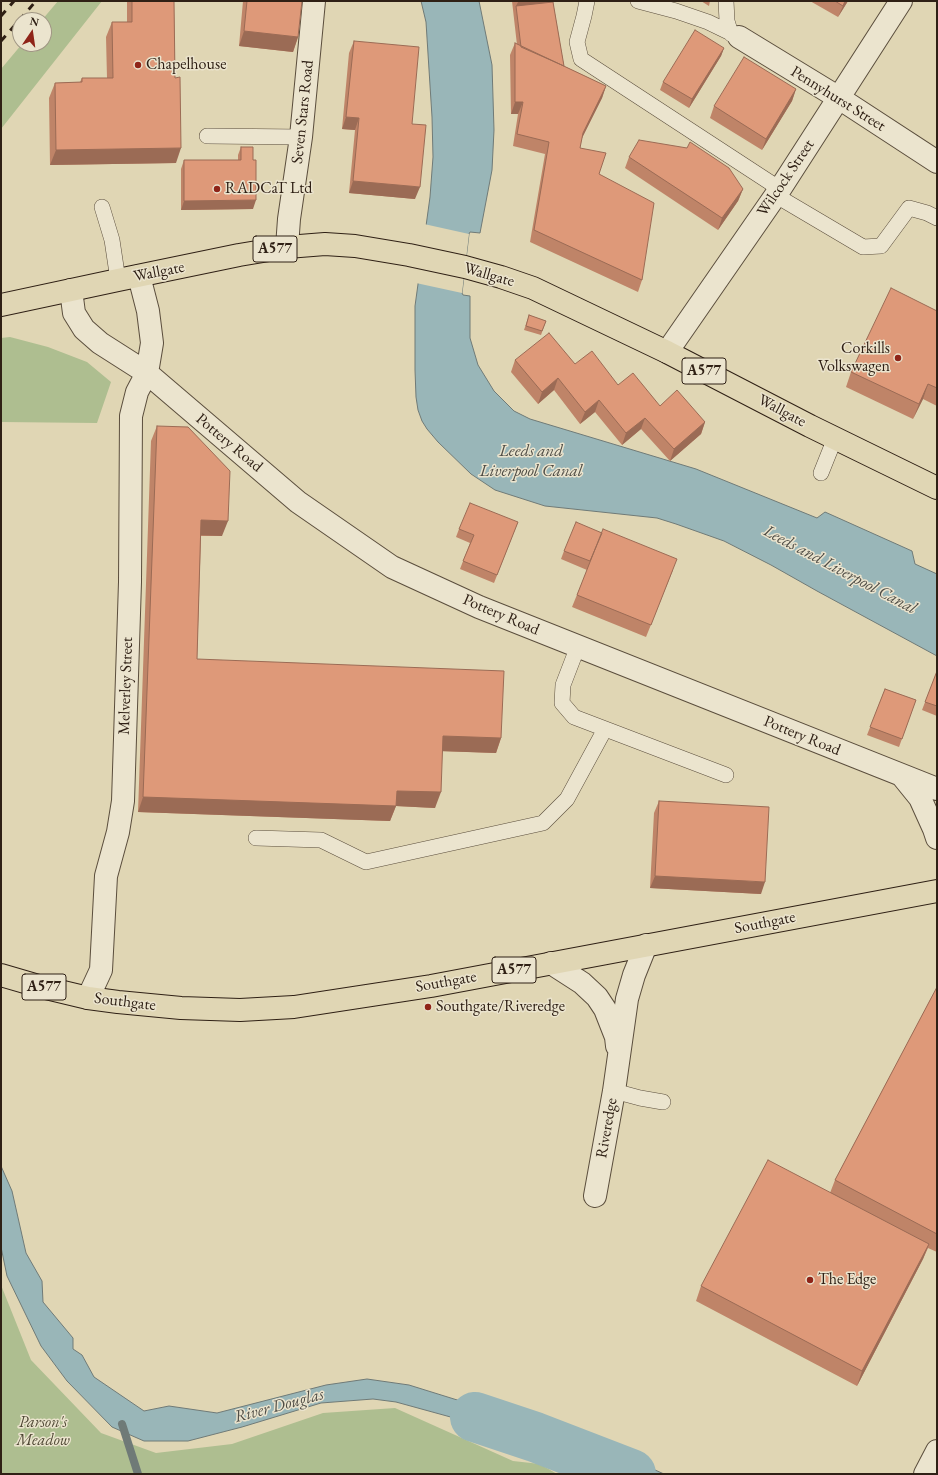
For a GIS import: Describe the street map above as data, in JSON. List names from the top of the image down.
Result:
{
  "streets": {
    "highway": ["A577", "Wallgate", "Southgate"],
    "street": [
      "Pennyhurst Street",
      "Seven Stars Road",
      "Wilcock Street",
      "Pottery Road",
      "Melverley Street",
      "Riveredge"
    ]
  },
  "crossings": [
    ["Pennyhurst Street", "Wilcock Street"],
    ["Seven Stars Road", "Wallgate"],
    ["Wilcock Street", "Wallgate"],
    ["Wallgate", "Pottery Road"],
    ["Pottery Road", "Melverley Street"],
    ["Melverley Street", "Southgate"],
    ["Southgate", "Riveredge"]
  ],
  "water": ["Leeds and Liverpool Canal", "River Douglas"],
  "parks": ["Parson's Meadow"],
  "places": [
    "Chapelhouse",
    "RADCaT Ltd",
    "Corkills Volkswagen",
    "Southgate/Riveredge",
    "The Edge"
  ],
  "north": "top"
}
